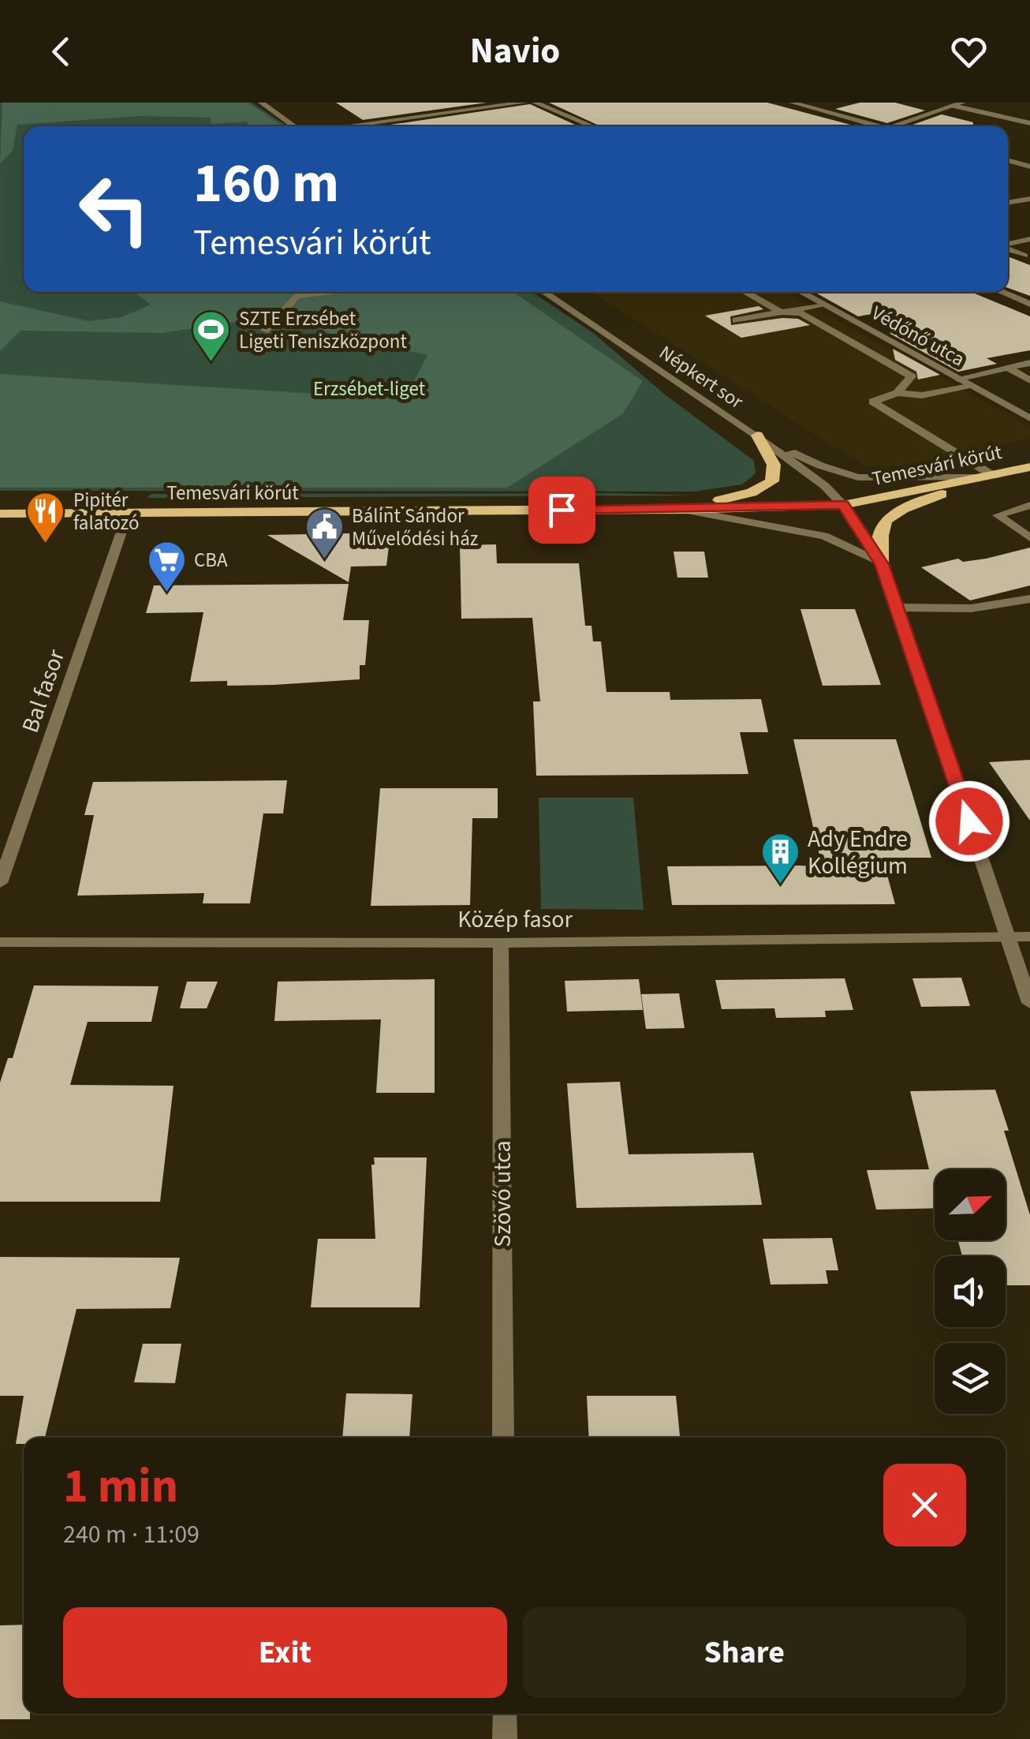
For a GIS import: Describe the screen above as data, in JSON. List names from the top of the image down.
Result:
{
  "streets": {
    "main road": ["Temesvári körút"],
    "street": [
      "Védőnő utca",
      "Népkert sor",
      "Bal fasor",
      "Közép fasor",
      "Szövő utca"
    ]
  },
  "crossings": [
    ["Népkert sor", "Temesvári körút"],
    ["Népkert sor", "Közép fasor"],
    ["Temesvári körút", "Bal fasor"],
    ["Közép fasor", "Szövő utca"]
  ],
  "parks": ["Erzsébet-liget"],
  "places": {
    "sports": ["SZTE Erzsébet Ligeti Teniszközpont"],
    "restaurant": ["Pipitér falatozó"],
    "public building": ["Bálint Sándor Művelődési ház"],
    "supermarket": ["CBA"],
    "building": ["Ady Endre Kollégium"]
  },
  "north": "top right",
  "page": {
    "header": "Navio",
    "turn": ["160 m", "Temesvári körút"],
    "heading": ["1 min", "240 m · 11:09"],
    "buttons": ["Exit", "Share"]
  }
}
